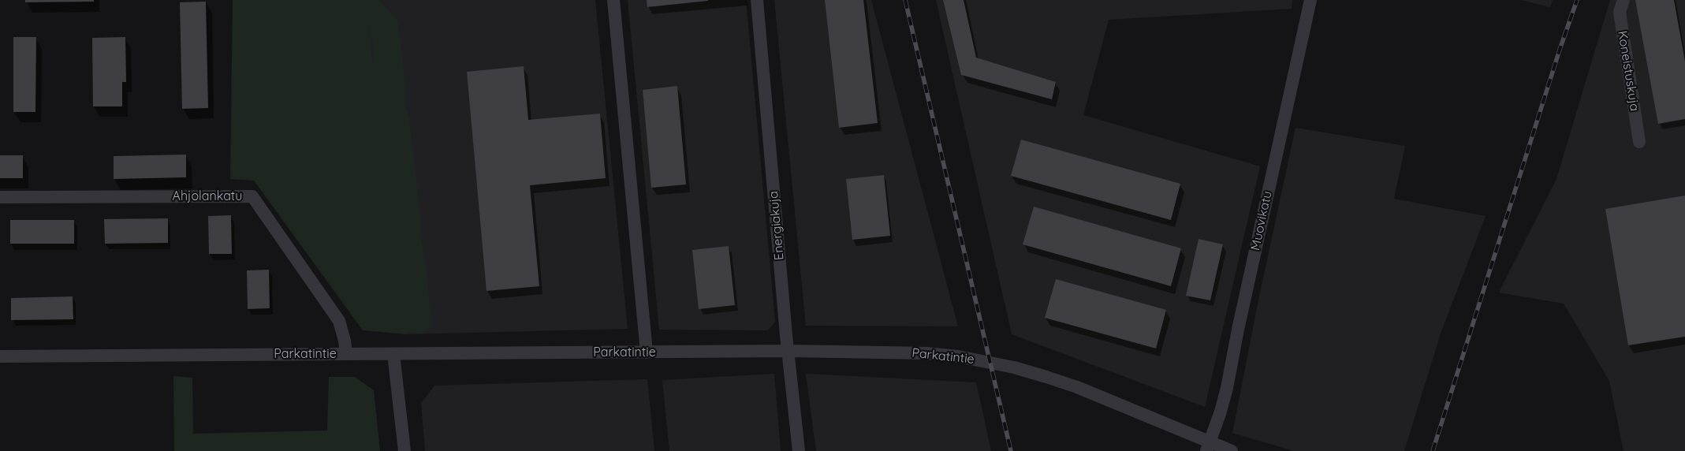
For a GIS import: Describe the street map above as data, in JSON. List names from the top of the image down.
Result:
{
  "streets": {
    "street": [
      "Koneistuskuja",
      "Ahjolankatu",
      "Muovikatu",
      "Energiakuja",
      "Parkatintie"
    ]
  },
  "crossings": [
    ["Ahjolankatu", "Parkatintie"],
    ["Muovikatu", "Parkatintie"],
    ["Energiakuja", "Parkatintie"]
  ]
}
